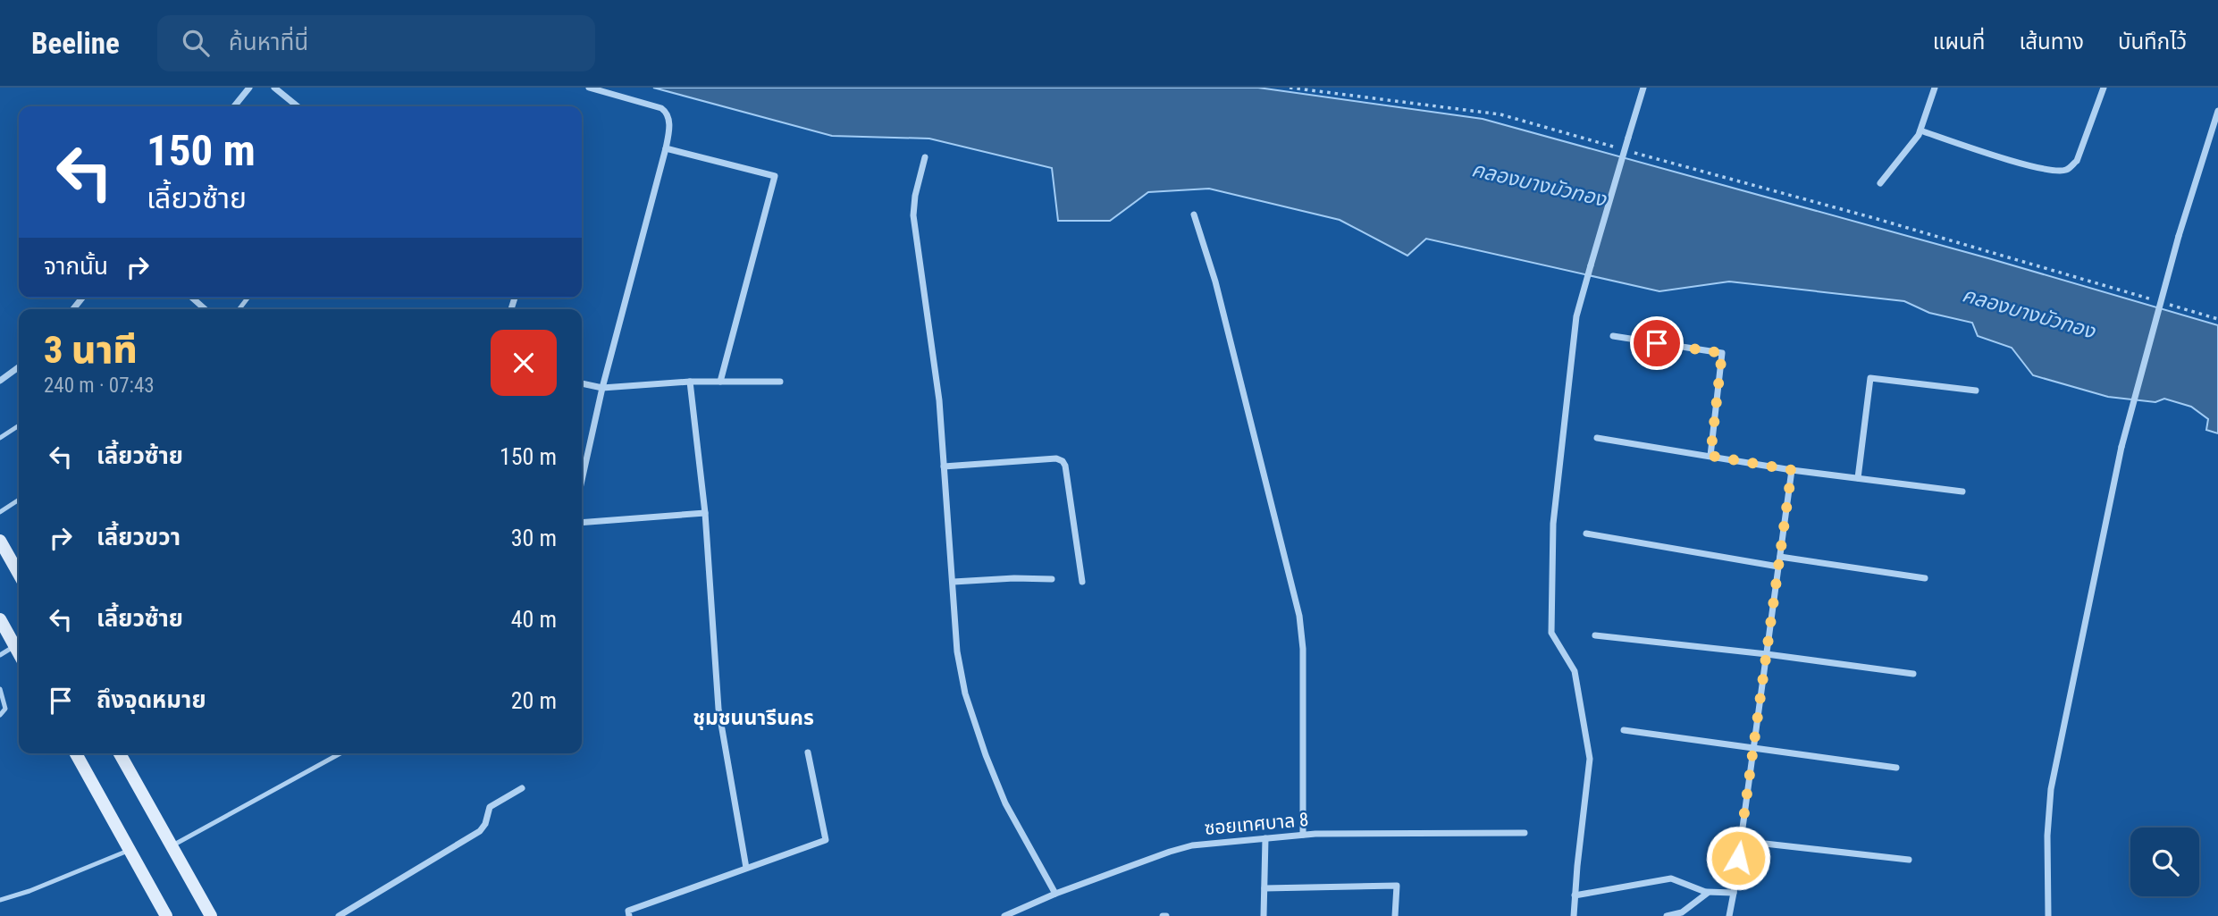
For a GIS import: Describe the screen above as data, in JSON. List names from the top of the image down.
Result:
{
  "streets": {
    "street": ["ซอยเทศบาล 8"]
  },
  "districts": ["ชุมชนนารีนคร"],
  "water": ["คลองบางบัวทอง"],
  "page": {
    "header": "Beeline",
    "search": "ค้นหาที่นี่",
    "nav": ["แผนที่", "เส้นทาง", "บันทึกไว้"],
    "turn": ["150 m", "เลี้ยวซ้าย"],
    "then": "จากนั้น",
    "heading": ["3 นาที", "240 m · 07:43"],
    "list": [
      {
        "name": "เลี้ยวซ้าย",
        "value": "150 m"
      },
      {
        "name": "เลี้ยวขวา",
        "value": "30 m"
      },
      {
        "name": "เลี้ยวซ้าย",
        "value": "40 m"
      },
      {
        "name": "ถึงจุดหมาย",
        "value": "20 m"
      }
    ]
  }
}
